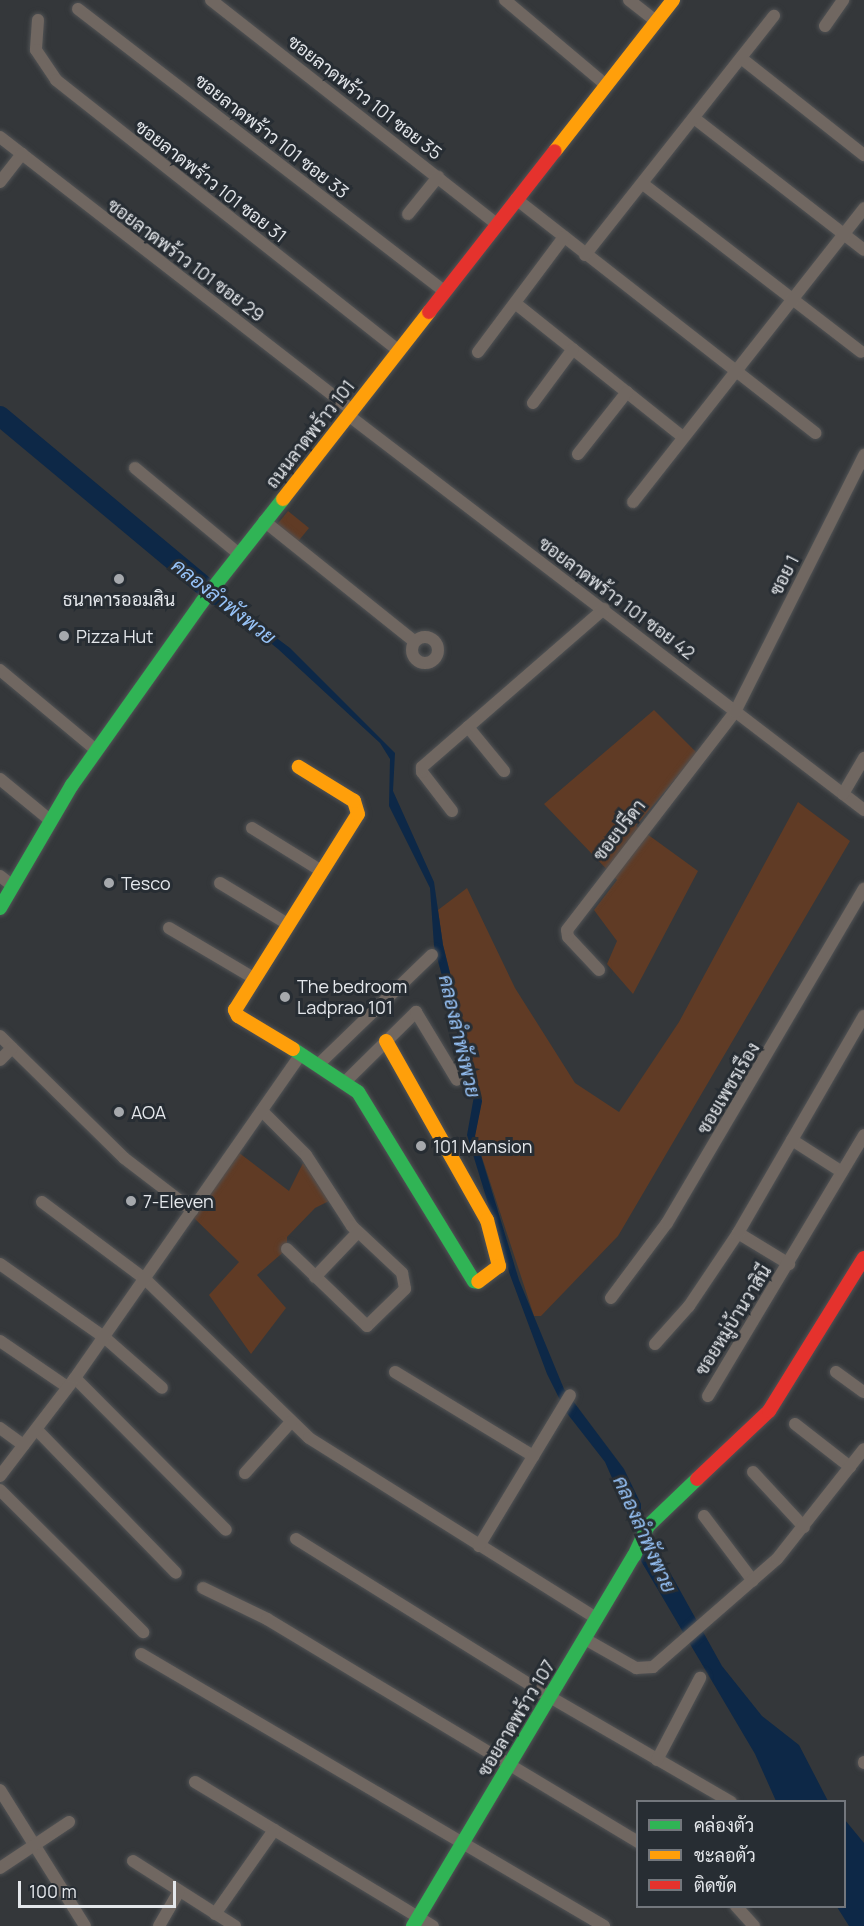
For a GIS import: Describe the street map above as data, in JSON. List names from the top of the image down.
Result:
{
  "streets": {
    "street": [
      "ซอยลาดพร้าว 101 ซอย 35",
      "ซอยลาดพร้าว 101 ซอย 33",
      "ซอยลาดพร้าว 101 ซอย 31",
      "ซอยลาดพร้าว 101 ซอย 29",
      "ถนนลาดพร้าว 101",
      "ซอย 1",
      "ซอยลาดพร้าว 101 ซอย 42",
      "ซอยปรีดา",
      "ซอยเพชรเรือง",
      "ซอยหมู่บ้านวาสินี",
      "ซอยลาดพร้าว 107"
    ]
  },
  "crossings": [
    ["ซอยลาดพร้าว 101 ซอย 35", "ถนนลาดพร้าว 101"],
    ["ซอยลาดพร้าว 101 ซอย 33", "ถนนลาดพร้าว 101"],
    ["ซอยลาดพร้าว 101 ซอย 31", "ถนนลาดพร้าว 101"],
    ["ซอยลาดพร้าว 101 ซอย 29", "ถนนลาดพร้าว 101"],
    ["ซอยลาดพร้าว 101 ซอย 29", "ซอยลาดพร้าว 101 ซอย 42"],
    ["ถนนลาดพร้าว 101", "ซอยลาดพร้าว 101 ซอย 42"],
    ["ซอย 1", "ซอยลาดพร้าว 101 ซอย 42"],
    ["ซอย 1", "ซอยปรีดา"],
    ["ซอยลาดพร้าว 101 ซอย 42", "ซอยปรีดา"]
  ],
  "water": ["คลองลำพังพวย"],
  "places": [
    "ธนาคารออมสิน",
    "Pizza Hut",
    "Tesco",
    "The bedroom Ladprao 101",
    "AOA",
    "101 Mansion",
    "7-Eleven"
  ],
  "legend": ["คล่องตัว", "ชะลอตัว", "ติดขัด"],
  "scale_bar": "100 m"
}
